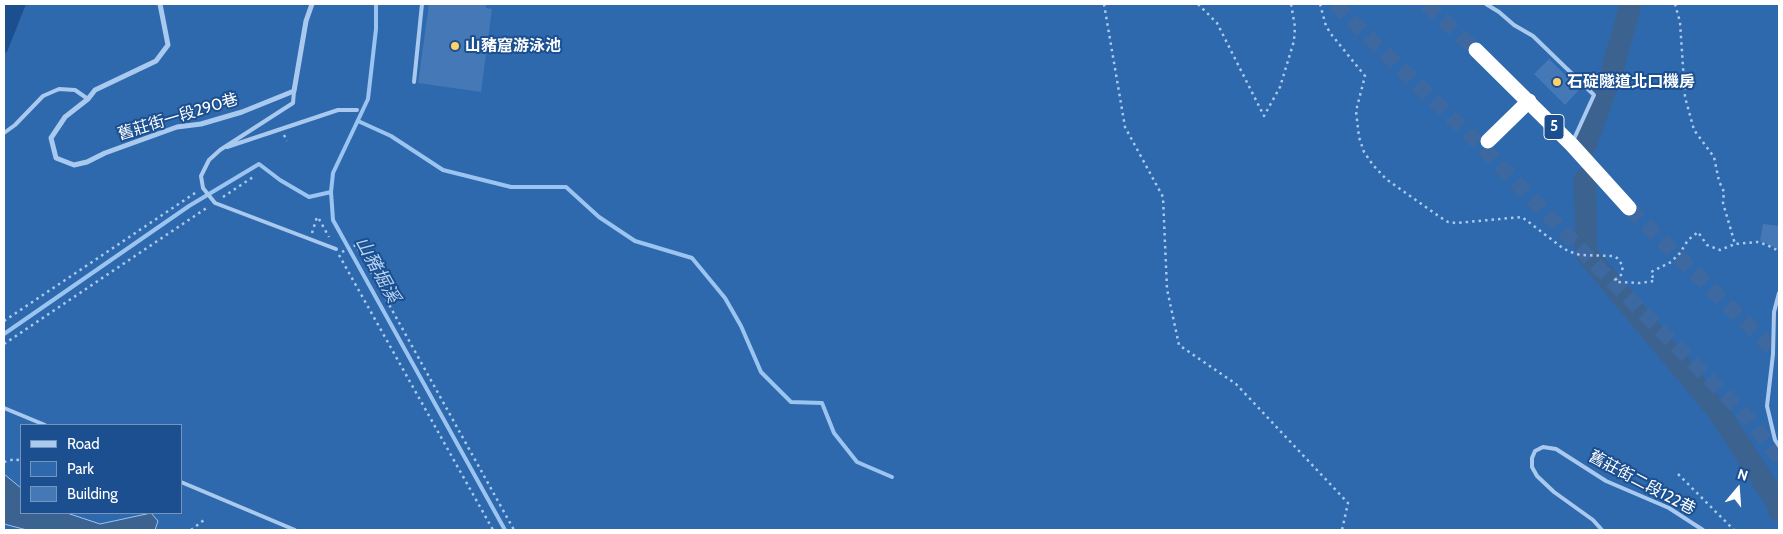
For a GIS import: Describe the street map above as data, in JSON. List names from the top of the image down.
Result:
{
  "streets": {
    "highway": ["5"],
    "street": ["舊莊街一段290巷"],
    "lane": ["舊莊街二段122巷"]
  },
  "water": ["山豬堀溪"],
  "places": ["山豬窟游泳池", "石碇隧道北口機房"],
  "legend": ["Road", "Park", "Building"],
  "north": "top"
}
